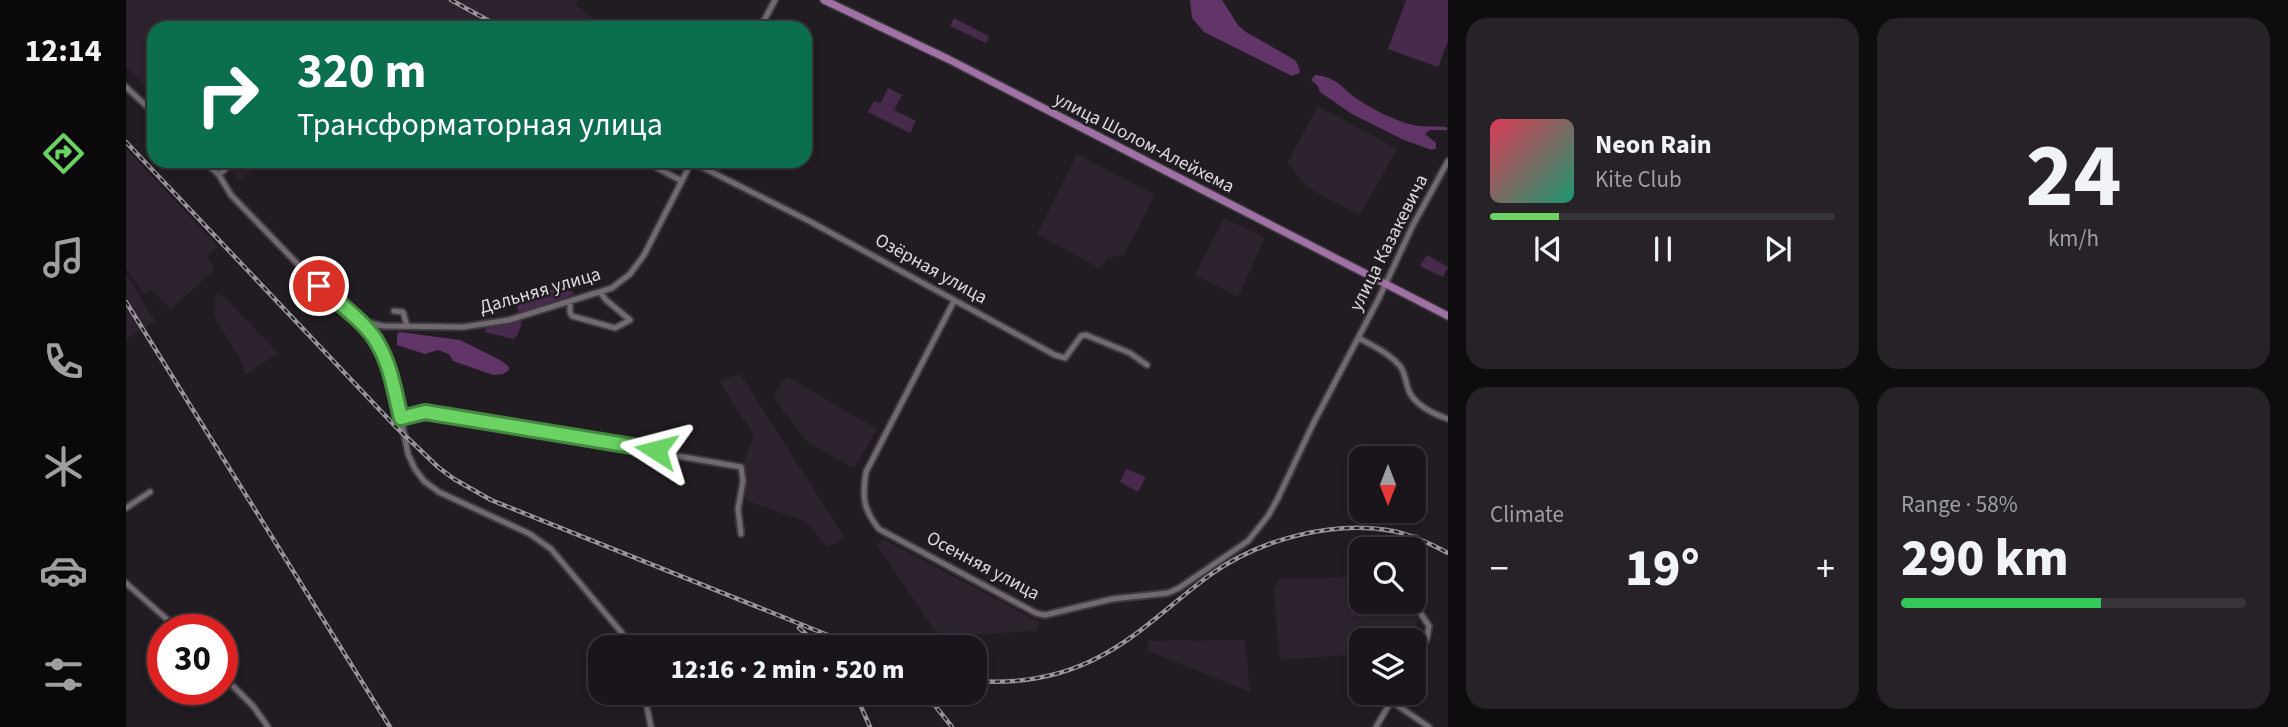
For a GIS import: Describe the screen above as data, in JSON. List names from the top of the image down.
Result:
{
  "streets": {
    "main road": ["улица Шолом-Алейхема"],
    "street": [
      "улица Казакевича",
      "Озёрная улица",
      "Дальняя улица",
      "Осенняя улица"
    ]
  },
  "crossings": [
    ["улица Шолом-Алейхема", "улица Казакевича"],
    ["улица Казакевича", "Осенняя улица"],
    ["Озёрная улица", "Осенняя улица"]
  ],
  "north": "bottom",
  "page": {
    "tabs": "12:14",
    "tile": [
      ["24", "km/h"],
      "Climate",
      ["Range · 58%", "290 km"]
    ],
    "turn": ["320 m", "Трансформаторная улица"],
    "song": ["Neon Rain", "Kite Club"],
    "heat": ["−", "19°", "+"],
    "limit": "30",
    "trip": "12:16 · 2 min · 520 m"
  }
}
